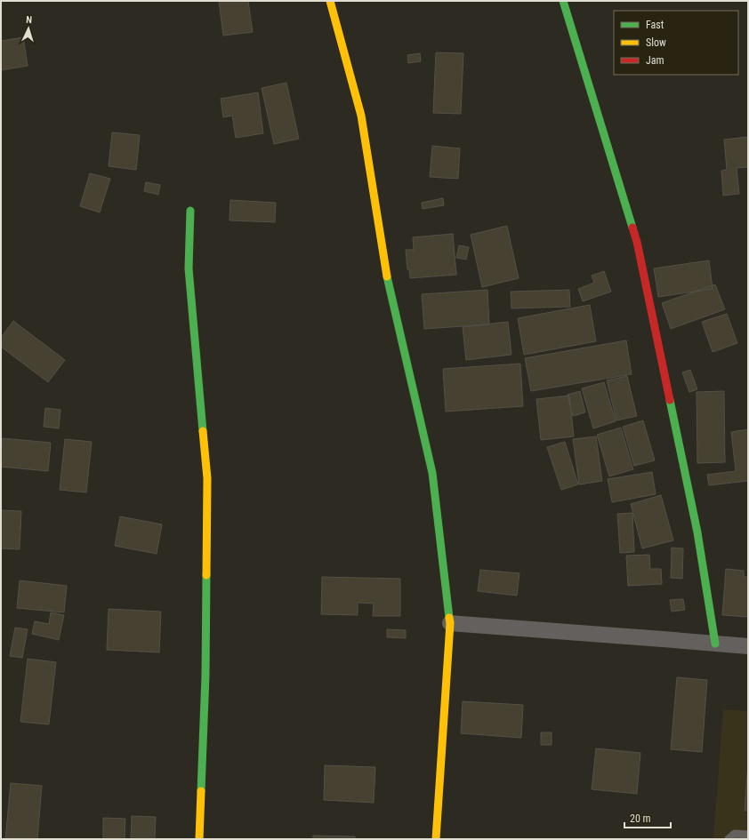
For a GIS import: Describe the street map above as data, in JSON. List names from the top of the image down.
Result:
{
  "legend": ["Fast", "Slow", "Jam"],
  "scale_bar": "20 m",
  "north": "top"
}
